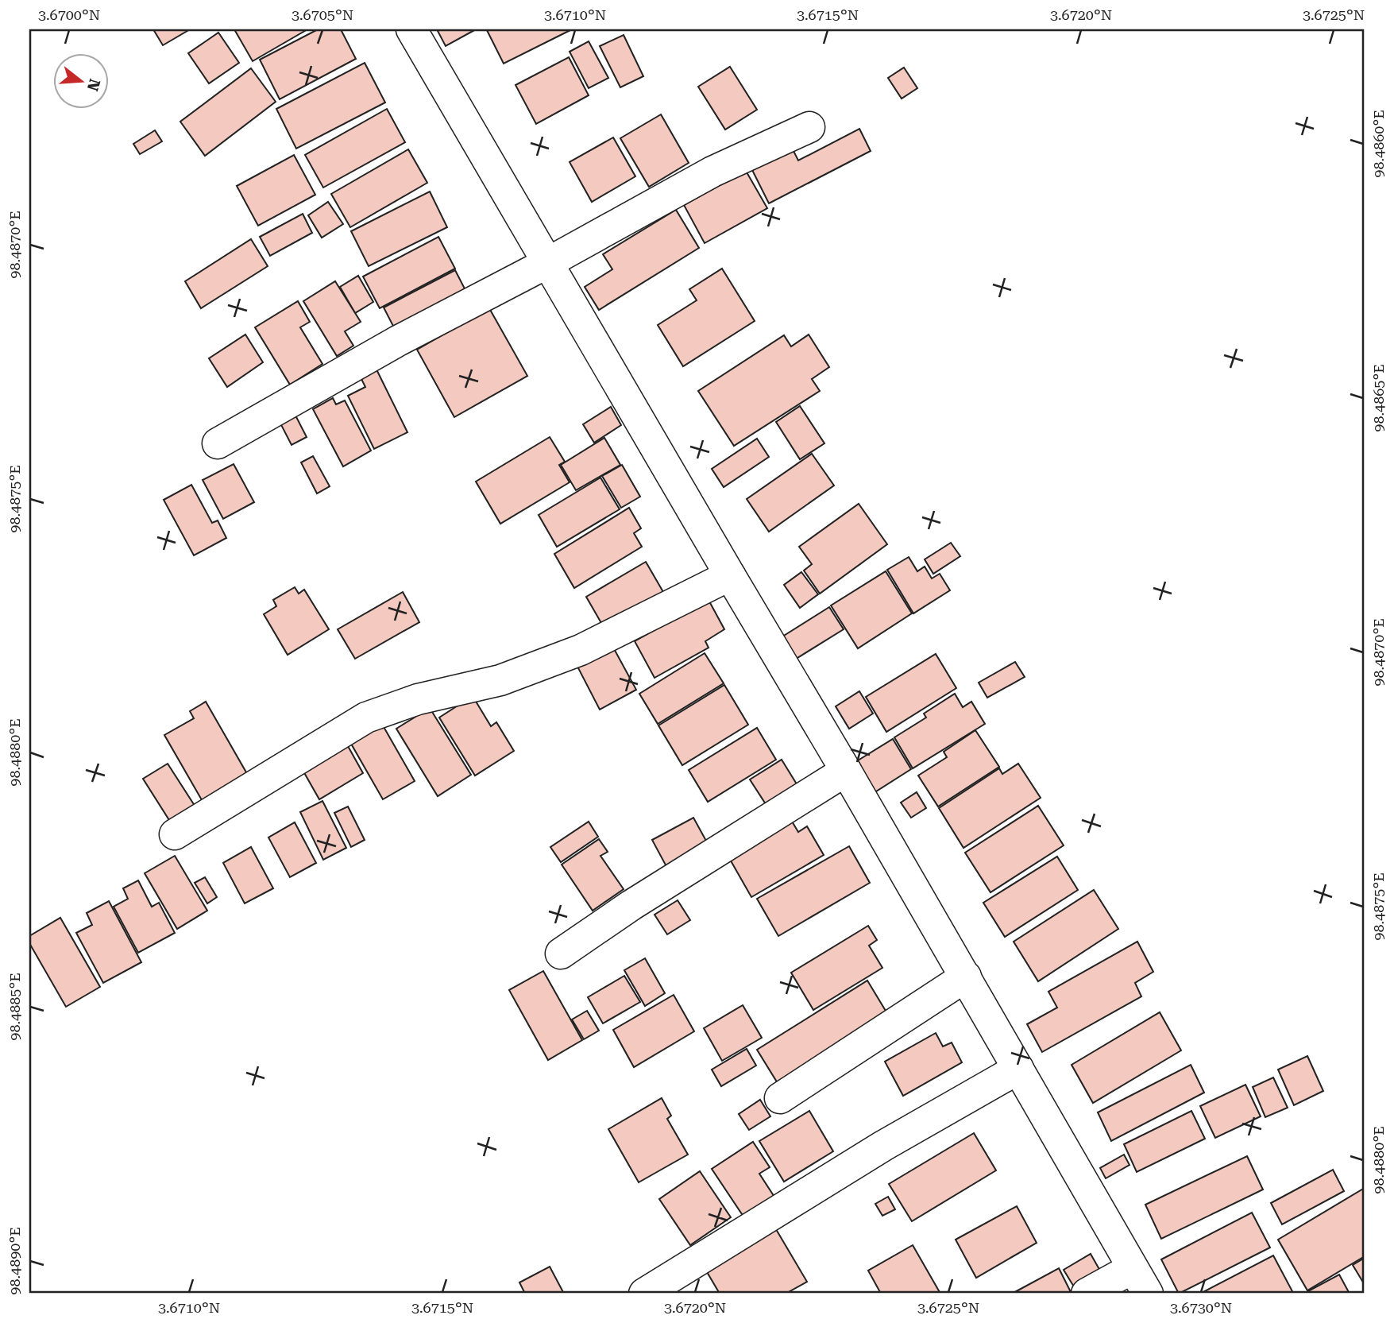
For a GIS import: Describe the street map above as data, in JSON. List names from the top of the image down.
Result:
{
  "north": "right",
  "coordinates": [
    "3.6700°N",
    "3.6705°N",
    "3.6710°N",
    "3.6715°N",
    "3.6720°N",
    "3.6725°N",
    "98.4860°E",
    "98.4870°E",
    "98.4865°E",
    "98.4875°E",
    "98.4880°E",
    "98.4885°E",
    "98.4890°E",
    "3.6730°N"
  ]
}
